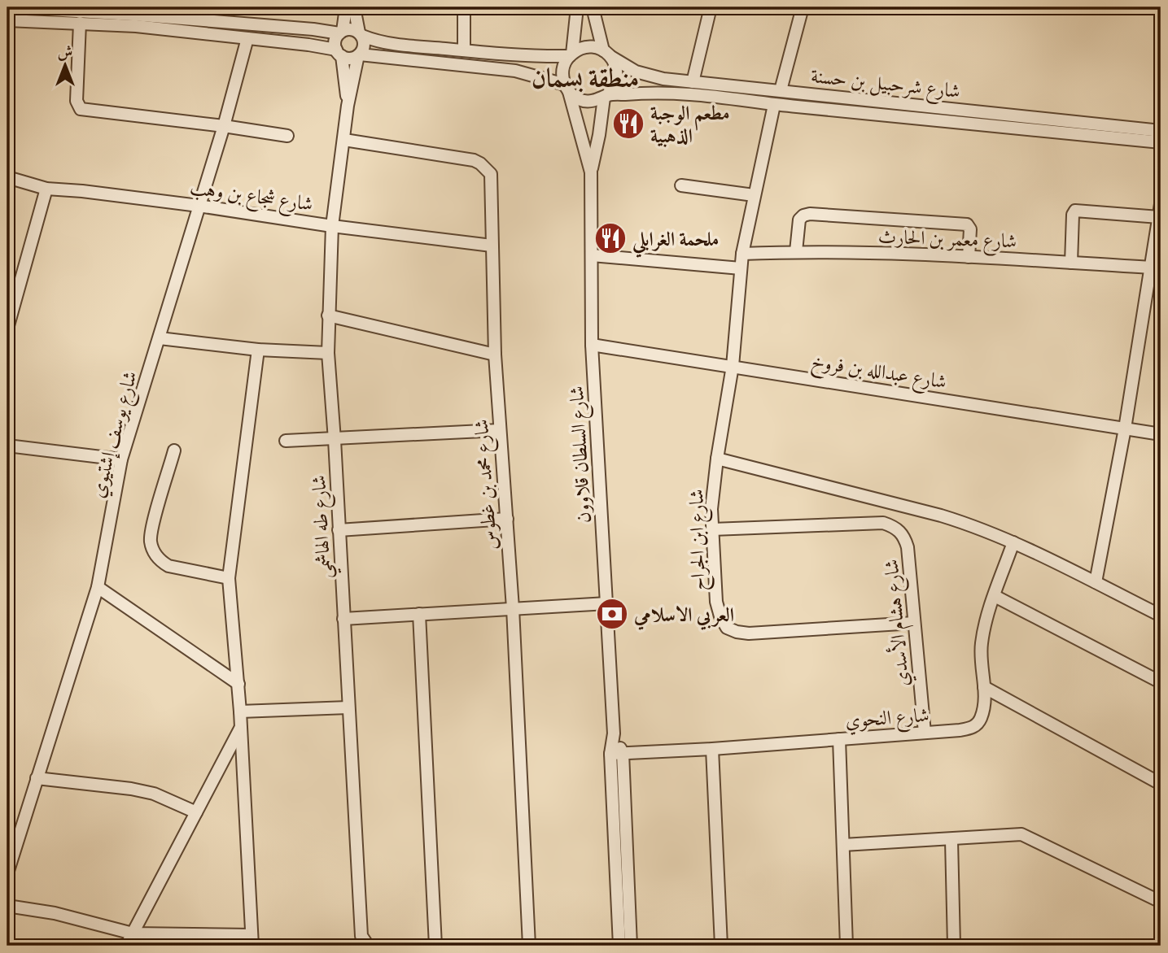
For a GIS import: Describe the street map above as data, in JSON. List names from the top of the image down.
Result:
{
  "streets": {
    "street": [
      "شارع شرحبيل بن حسنة",
      "شارع شجاع بن وهب",
      "شارع معمر بن الحارث",
      "شارع عبدالله بن فروخ",
      "شارع يوسف إشتيوي",
      "شارع السلطان قلاوون",
      "شارع محمد بن غطوس",
      "شارع طه الهاشمي",
      "شارع ابن الجراح",
      "شارع هشام الأسدي",
      "شارع النحوي"
    ]
  },
  "crossings": [
    ["شارع شرحبيل بن حسنة", "شارع السلطان قلاوون"],
    ["شارع شرحبيل بن حسنة", "شارع ابن الجراح"],
    ["شارع شجاع بن وهب", "شارع يوسف إشتيوي"],
    ["شارع شجاع بن وهب", "شارع محمد بن غطوس"],
    ["شارع شجاع بن وهب", "شارع طه الهاشمي"],
    ["شارع معمر بن الحارث", "شارع ابن الجراح"],
    ["شارع عبدالله بن فروخ", "شارع السلطان قلاوون"],
    ["شارع عبدالله بن فروخ", "شارع ابن الجراح"],
    ["شارع السلطان قلاوون", "شارع النحوي"],
    ["شارع محمد بن غطوس", "شارع طه الهاشمي"],
    ["شارع ابن الجراح", "شارع هشام الأسدي"],
    ["شارع هشام الأسدي", "شارع النحوي"]
  ],
  "districts": ["منطقة بسمان"],
  "places": {
    "restaurant": ["مطعم الوجبة الذهبية", "ملحمة الغرابلي"],
    "bank": ["العربي الاسلامي"]
  },
  "north": "top"
}
